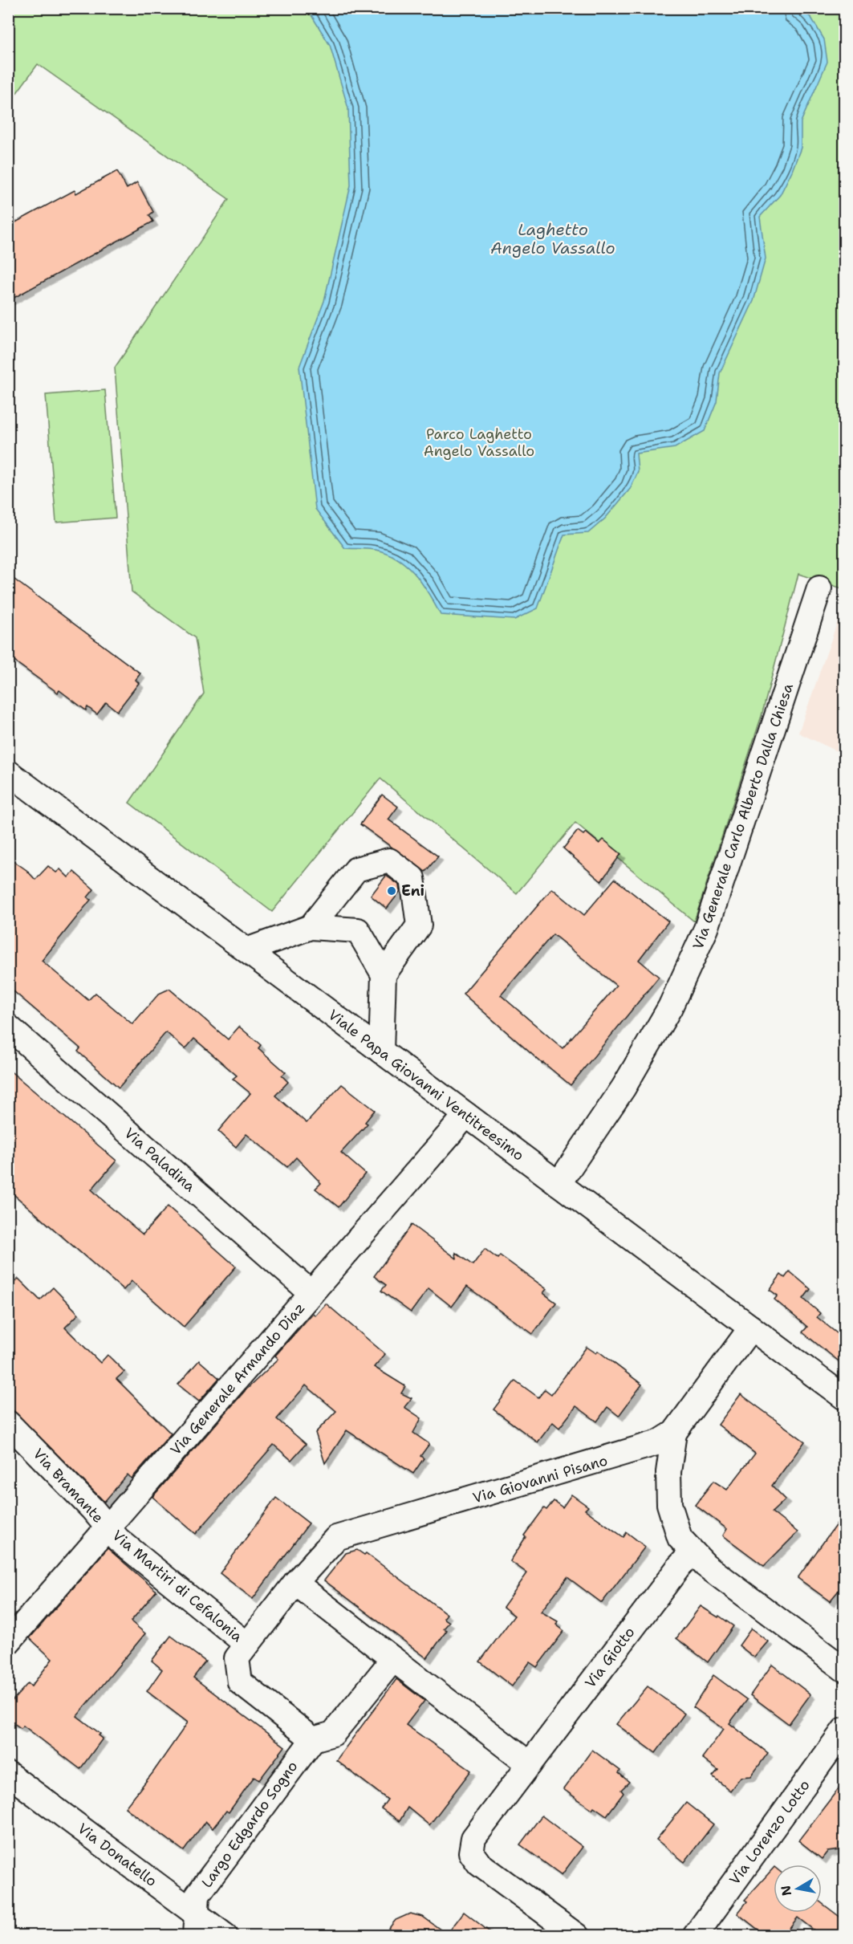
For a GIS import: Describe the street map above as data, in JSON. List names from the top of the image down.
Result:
{
  "streets": {
    "street": [
      "Via Generale Carlo Alberto Dalla Chiesa",
      "Viale Papa Giovanni Ventitreesimo",
      "Via Paladina",
      "Via Generale Armando Diaz",
      "Via Giovanni Pisano",
      "Via Bramante",
      "Via Martiri di Cefalonia",
      "Via Giotto",
      "Largo Edgardo Sogno",
      "Via Lorenzo Lotto",
      "Via Donatello"
    ]
  },
  "crossings": [
    ["Via Generale Carlo Alberto Dalla Chiesa", "Viale Papa Giovanni Ventitreesimo"],
    ["Viale Papa Giovanni Ventitreesimo", "Via Generale Armando Diaz"],
    ["Viale Papa Giovanni Ventitreesimo", "Via Giovanni Pisano"],
    ["Via Paladina", "Via Generale Armando Diaz"],
    ["Via Generale Armando Diaz", "Via Bramante"],
    ["Via Generale Armando Diaz", "Via Martiri di Cefalonia"],
    ["Via Giovanni Pisano", "Via Martiri di Cefalonia"],
    ["Via Giovanni Pisano", "Largo Edgardo Sogno"],
    ["Via Bramante", "Via Martiri di Cefalonia"],
    ["Largo Edgardo Sogno", "Via Donatello"]
  ],
  "water": ["Laghetto Angelo Vassallo"],
  "parks": ["Parco Laghetto Angelo Vassallo"],
  "places": ["Eni"],
  "north": "left"
}
